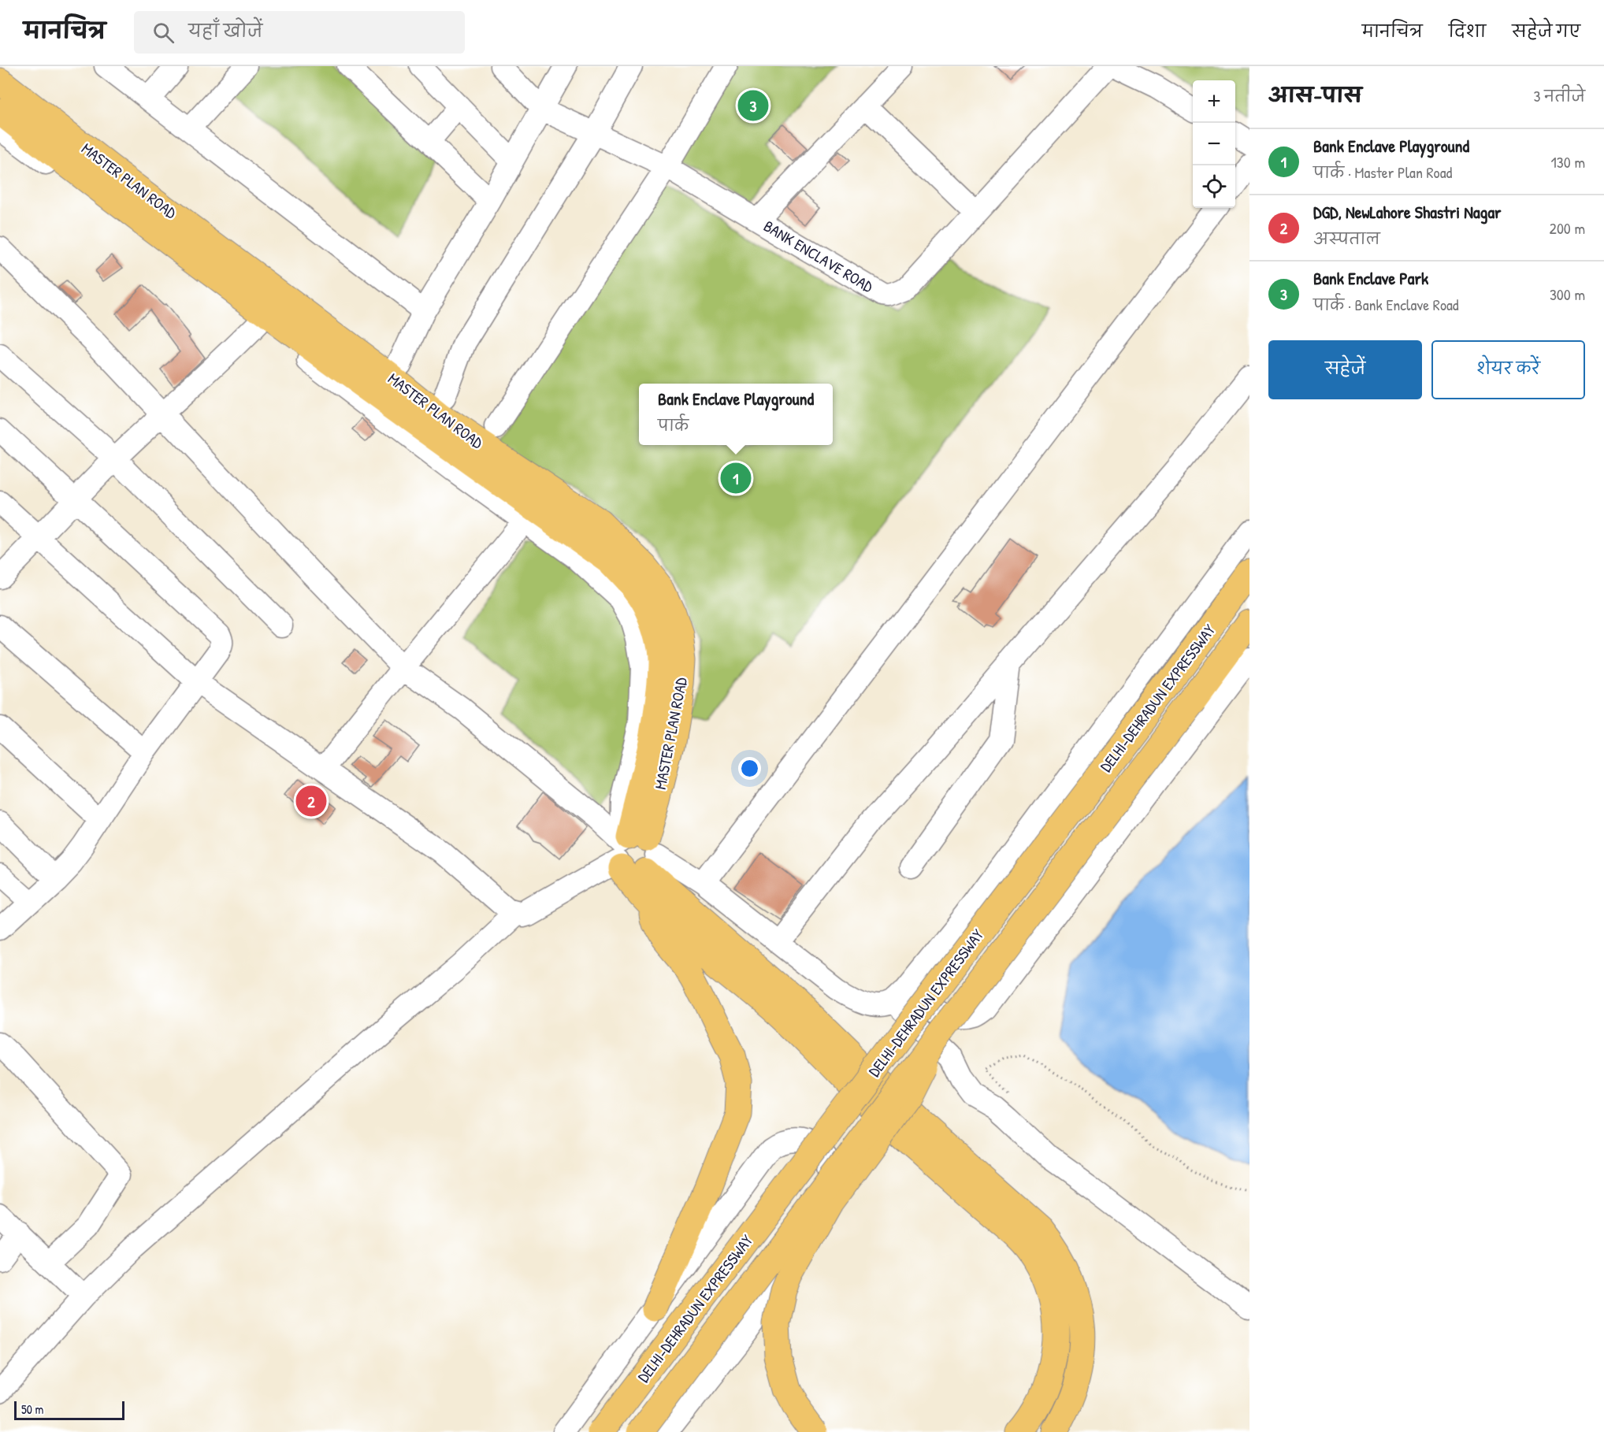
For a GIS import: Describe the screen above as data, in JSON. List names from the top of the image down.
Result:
{
  "streets": {
    "main road": ["MASTER PLAN ROAD", "DELHI-DEHRADUN EXPRESSWAY"],
    "street": ["BANK ENCLAVE ROAD"]
  },
  "scale_bar": "50 m",
  "page": {
    "header": "मानचित्र",
    "search": "यहाँ खोजें",
    "nav": ["मानचित्र", "दिशा", "सहेजे गए"],
    "heading": ["आस-पास", "3 नतीजे"],
    "map_buttons": ["+", "−"],
    "pins": ["3", "1", "2"],
    "list": [
      {
        "mark": "1",
        "name": "Bank Enclave Playground",
        "note": "पार्क · Master Plan Road",
        "value": "130 m"
      },
      {
        "mark": "2",
        "name": "DGD, NewLahore Shastri Nagar",
        "note": "अस्पताल",
        "value": "200 m"
      },
      {
        "mark": "3",
        "name": "Bank Enclave Park",
        "note": "पार्क · Bank Enclave Road",
        "value": "300 m"
      }
    ],
    "buttons": ["सहेजें", "शेयर करें"],
    "popup": ["Bank Enclave Playground", "पार्क"],
    "scale": "50 m"
  }
}
